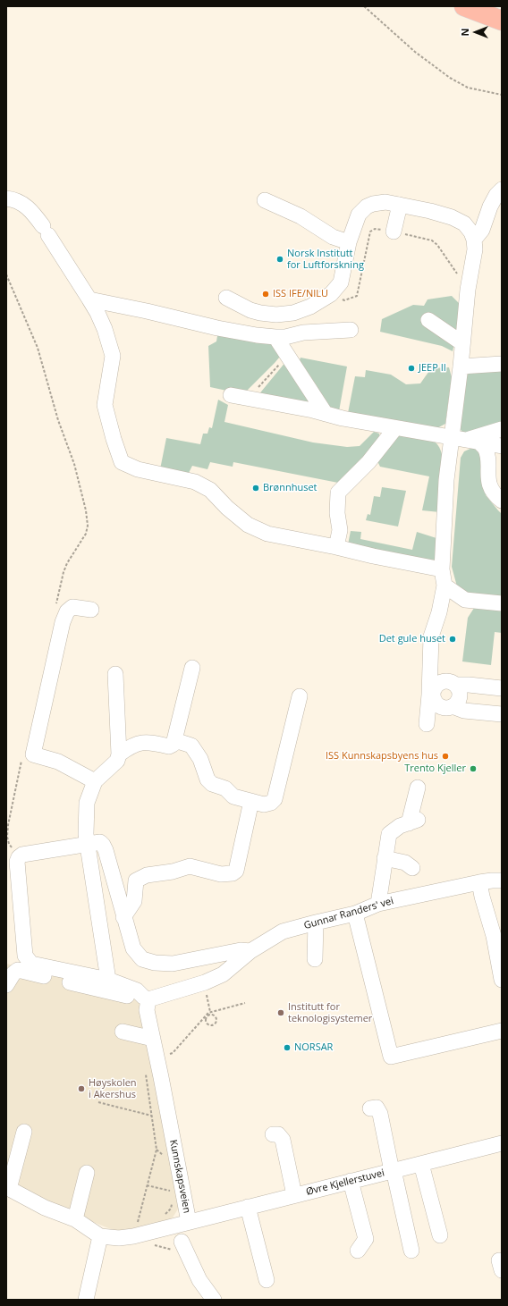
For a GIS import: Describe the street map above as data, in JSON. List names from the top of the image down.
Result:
{
  "streets": {
    "street": ["Gunnar Randers' vei", "Kunnskapsveien", "Øvre Kjellerstuvei"]
  },
  "crossings": [
    ["Gunnar Randers' vei", "Kunnskapsveien"],
    ["Kunnskapsveien", "Øvre Kjellerstuvei"]
  ],
  "places": [
    "Norsk Institutt for Luftforskning",
    "ISS IFE/NILU",
    "JEEP II",
    "Brønnhuset",
    "Det gule huset",
    "ISS Kunnskapsbyens hus",
    "Trento Kjeller",
    "Institutt for teknologisystemer",
    "NORSAR",
    "Høyskolen i Akershus"
  ],
  "north": "left"
}
